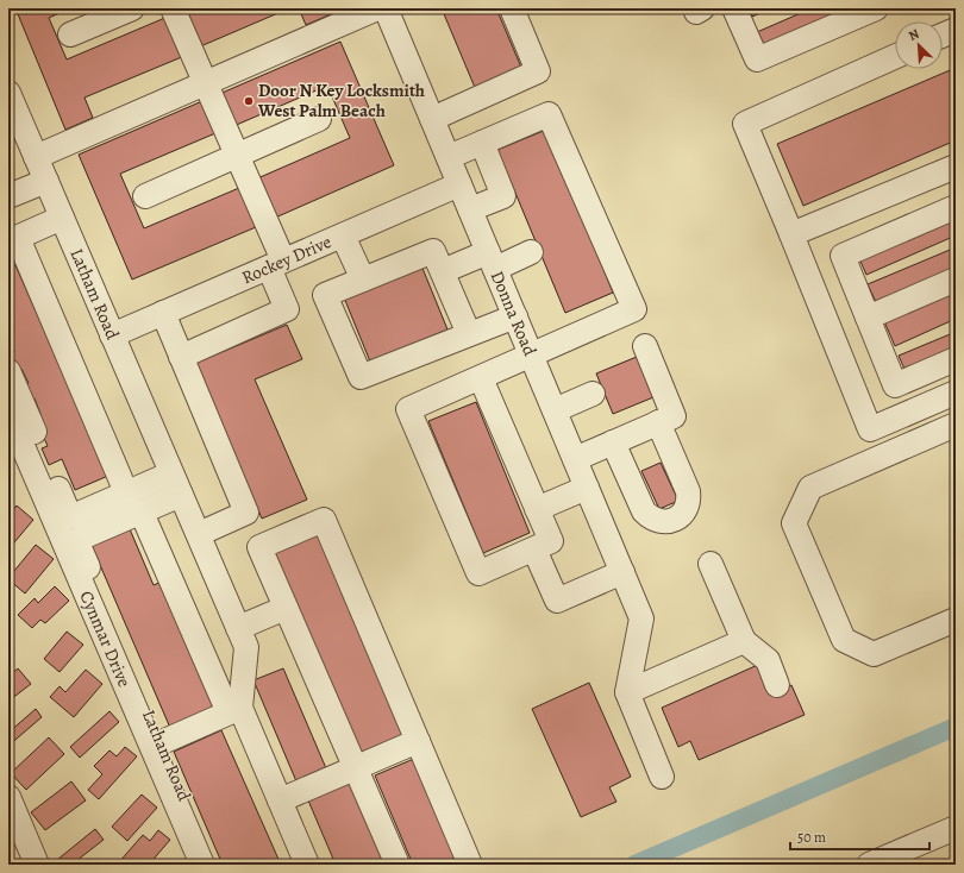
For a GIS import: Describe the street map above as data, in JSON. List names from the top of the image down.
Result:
{
  "streets": {
    "street": [
      "Rockey Drive",
      "Latham Road",
      "Donna Road",
      "Cynmar Drive"
    ]
  },
  "crossings": [
    ["Rockey Drive", "Latham Road"],
    ["Rockey Drive", "Donna Road"]
  ],
  "places": ["Door N Key Locksmith West Palm Beach"],
  "scale_bar": "50 m",
  "north": "top left"
}
